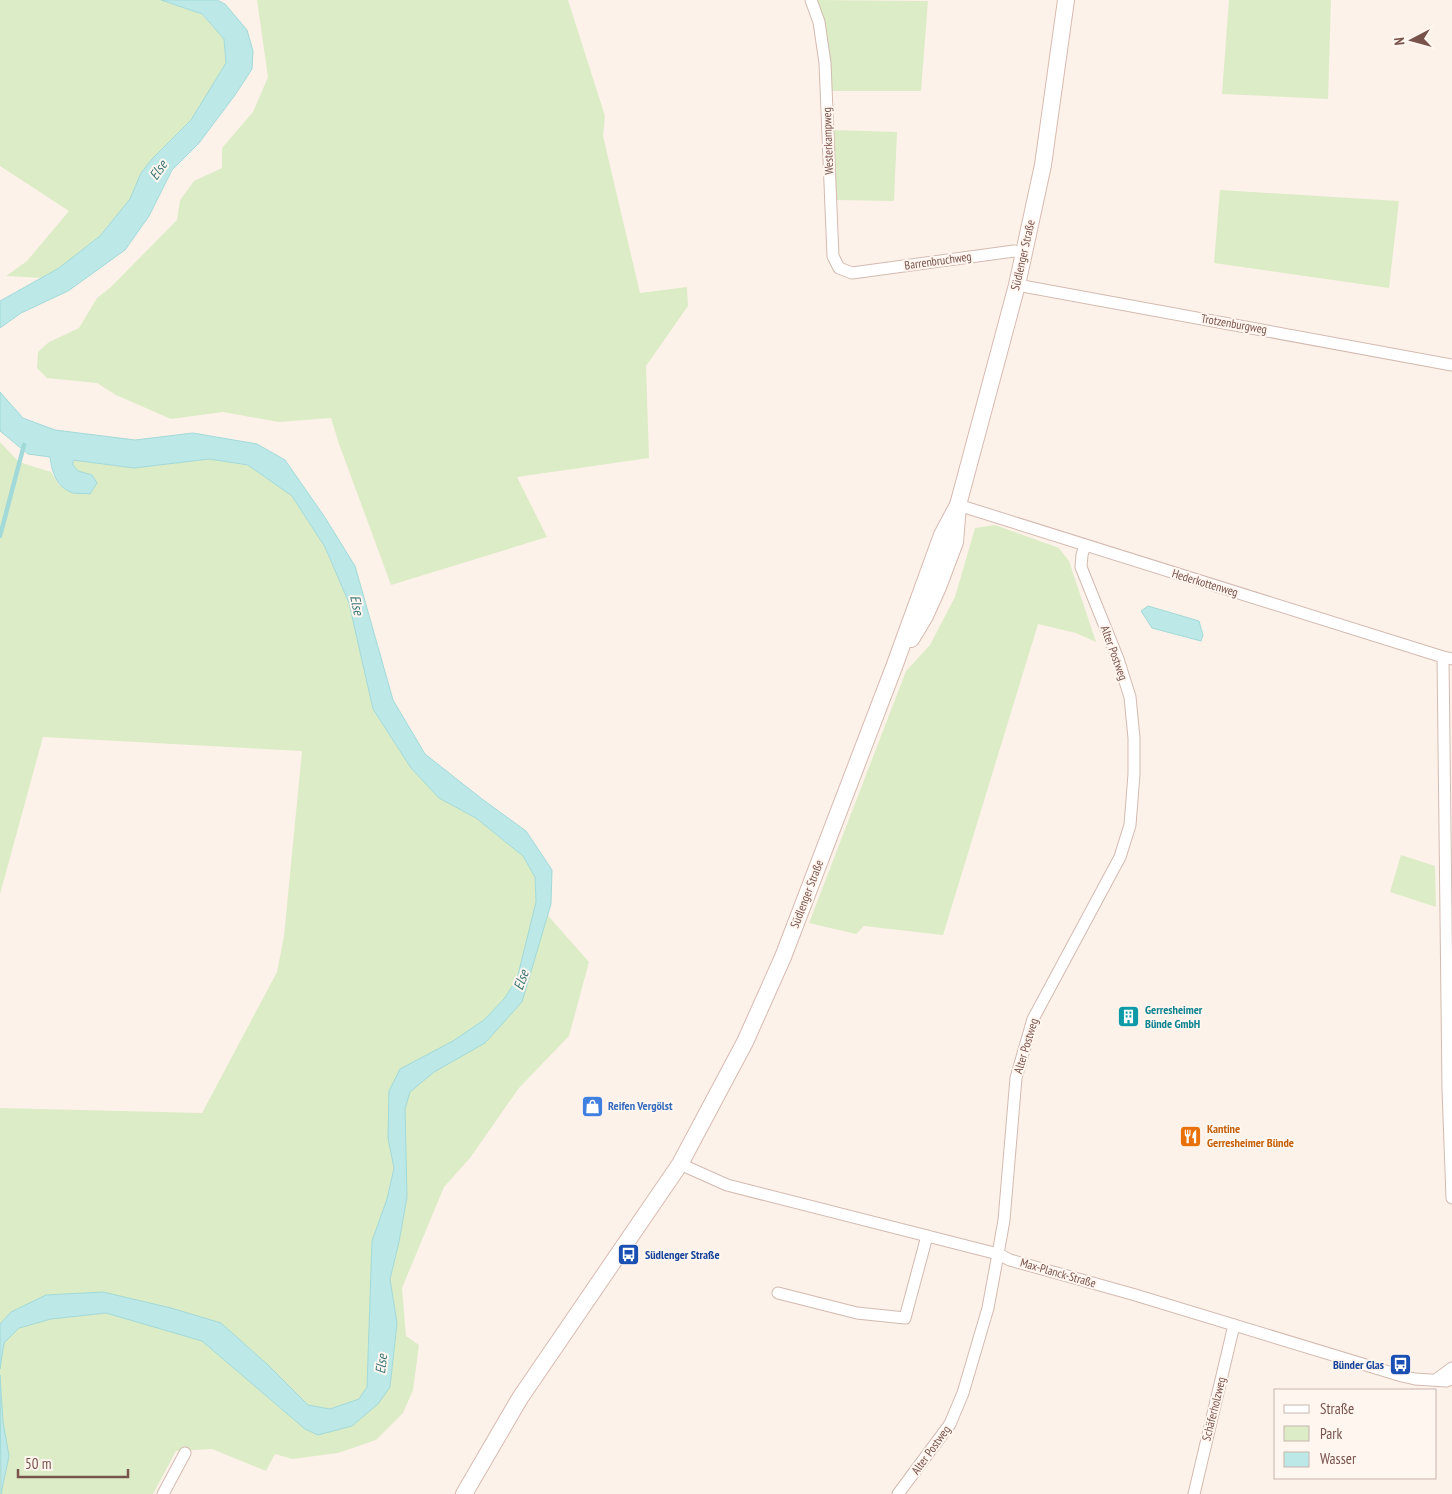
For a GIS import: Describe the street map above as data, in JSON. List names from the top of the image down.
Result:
{
  "streets": {
    "main road": ["Südlenger Straße"],
    "street": [
      "Westerkampweg",
      "Barrenbruchweg",
      "Trotzenburgweg",
      "Hederkottenweg",
      "Alter Postweg",
      "Max-Planck-Straße",
      "Schäferholzweg"
    ]
  },
  "crossings": [
    ["Westerkampweg", "Barrenbruchweg"],
    ["Südlenger Straße", "Barrenbruchweg"],
    ["Südlenger Straße", "Trotzenburgweg"],
    ["Südlenger Straße", "Hederkottenweg"],
    ["Südlenger Straße", "Max-Planck-Straße"],
    ["Hederkottenweg", "Alter Postweg"],
    ["Alter Postweg", "Max-Planck-Straße"],
    ["Max-Planck-Straße", "Schäferholzweg"]
  ],
  "water": ["Else"],
  "places": {
    "building": ["Gerresheimer Bünde GmbH"],
    "shop": ["Reifen Vergölst"],
    "restaurant": ["Kantine Gerresheimer Bünde"],
    "bus stop": ["Südlenger Straße", "Bünder Glas"]
  },
  "legend": ["Straße", "Park", "Wasser"],
  "scale_bar": "50 m",
  "north": "left"
}
